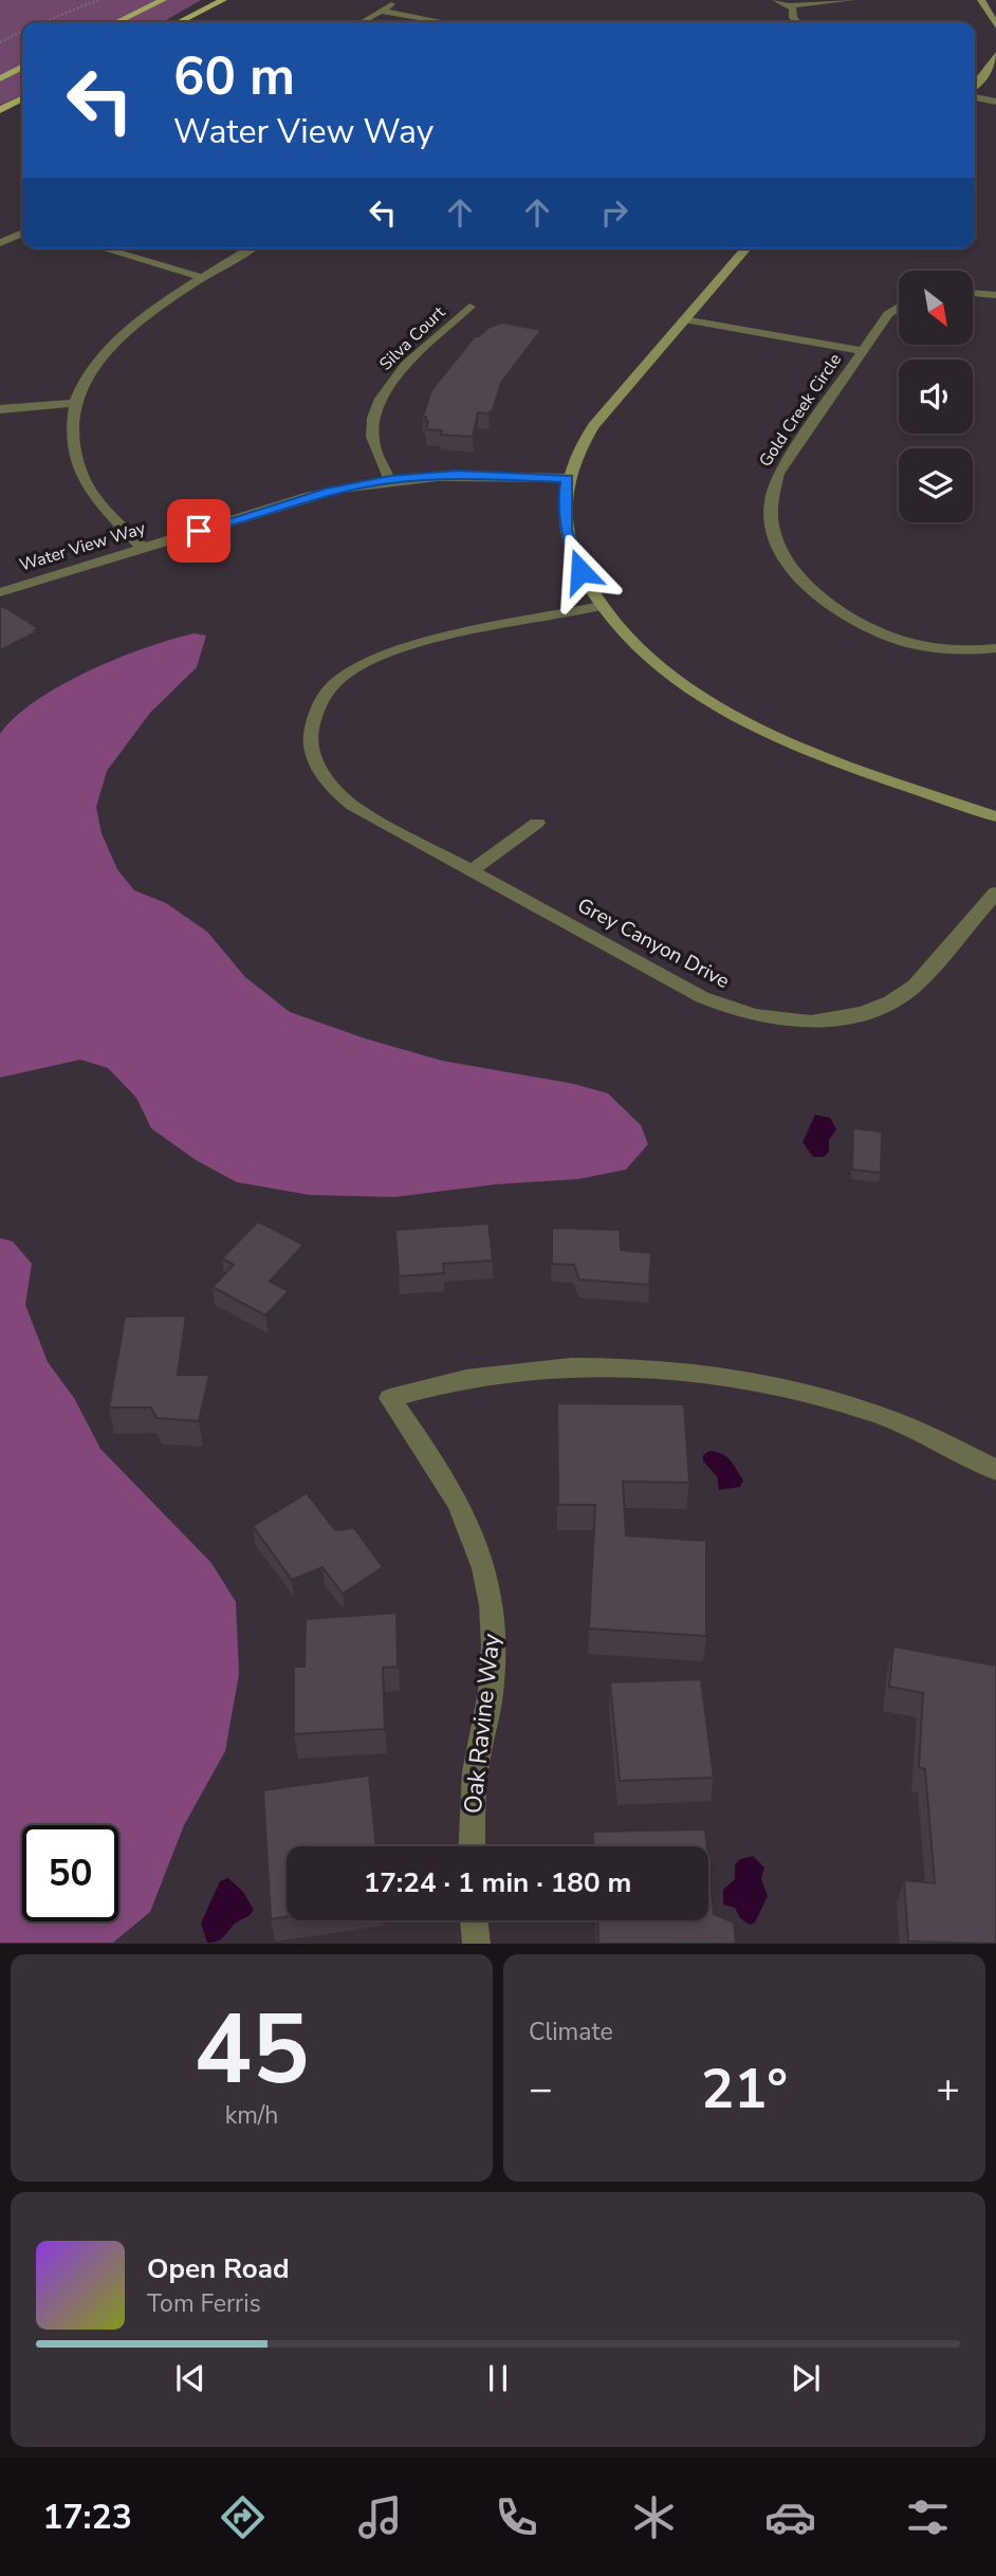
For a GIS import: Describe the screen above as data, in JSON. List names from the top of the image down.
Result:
{
  "streets": {
    "street": [
      "Silva Court",
      "Gold Creek Circle",
      "Water View Way",
      "Grey Canyon Drive",
      "Oak Ravine Way"
    ]
  },
  "crossings": [
    ["Silva Court", "Water View Way"]
  ],
  "north": "bottom right",
  "page": {
    "turn": ["60 m", "Water View Way"],
    "limit": "50",
    "trip": "17:24 · 1 min · 180 m",
    "tile": [
      ["45", "km/h"],
      "Climate"
    ],
    "heat": ["−", "21°", "+"],
    "song": ["Open Road", "Tom Ferris"],
    "tabs": "17:23"
  }
}
